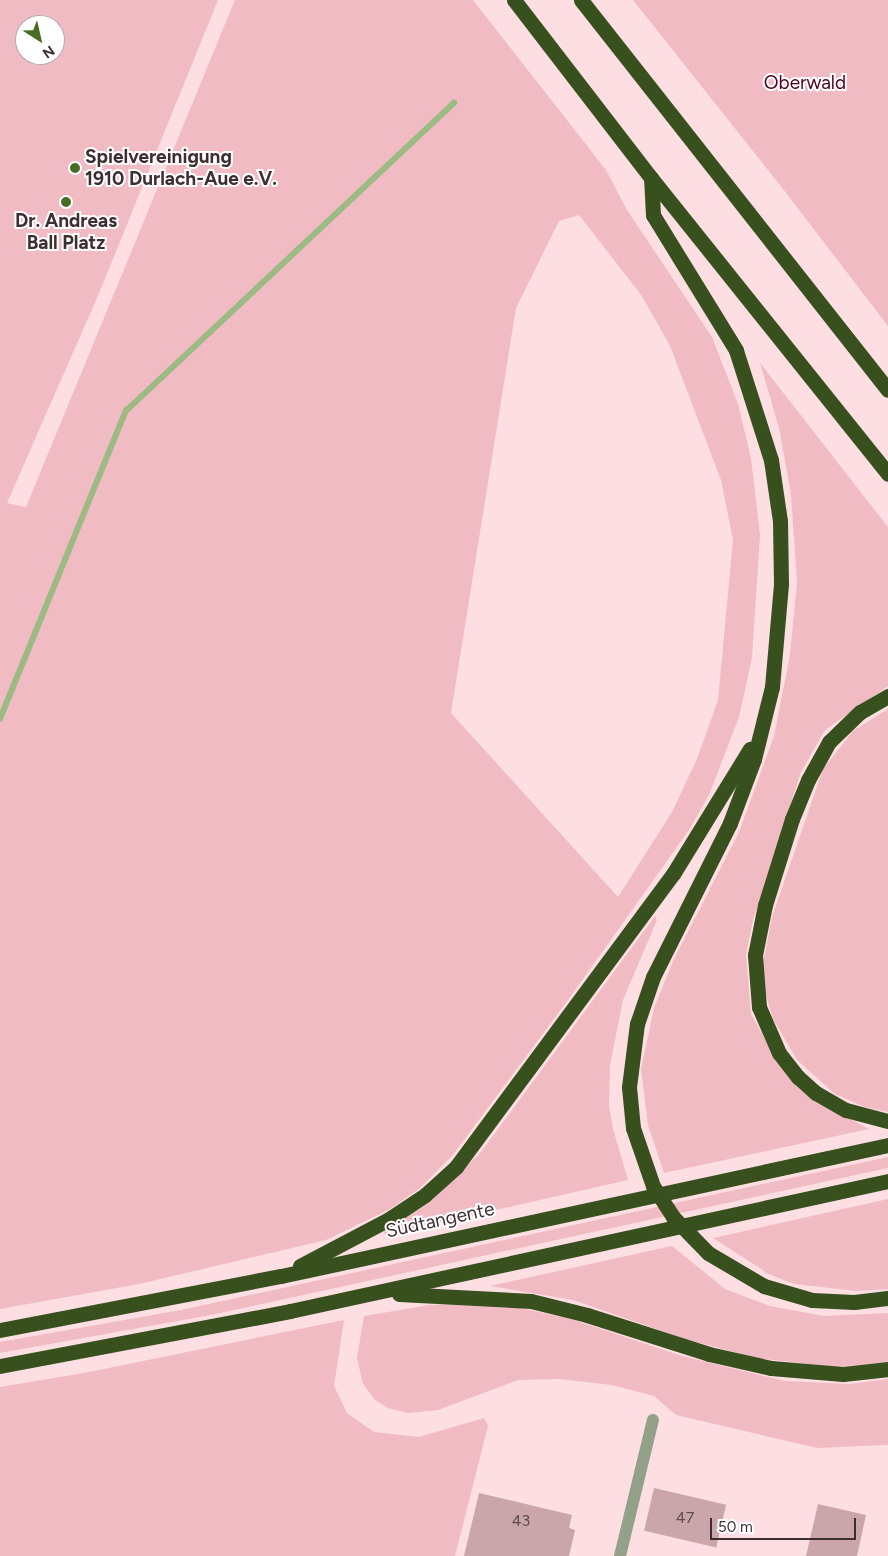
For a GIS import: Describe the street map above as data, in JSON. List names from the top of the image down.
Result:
{
  "streets": {
    "highway": ["Südtangente"]
  },
  "parks": ["Oberwald"],
  "places": ["Spielvereinigung 1910 Durlach-Aue e.V.", "Dr. Andreas Ball Platz"],
  "house_numbers": ["47", "43"],
  "scale_bar": "50 m",
  "north": "bottom right"
}
